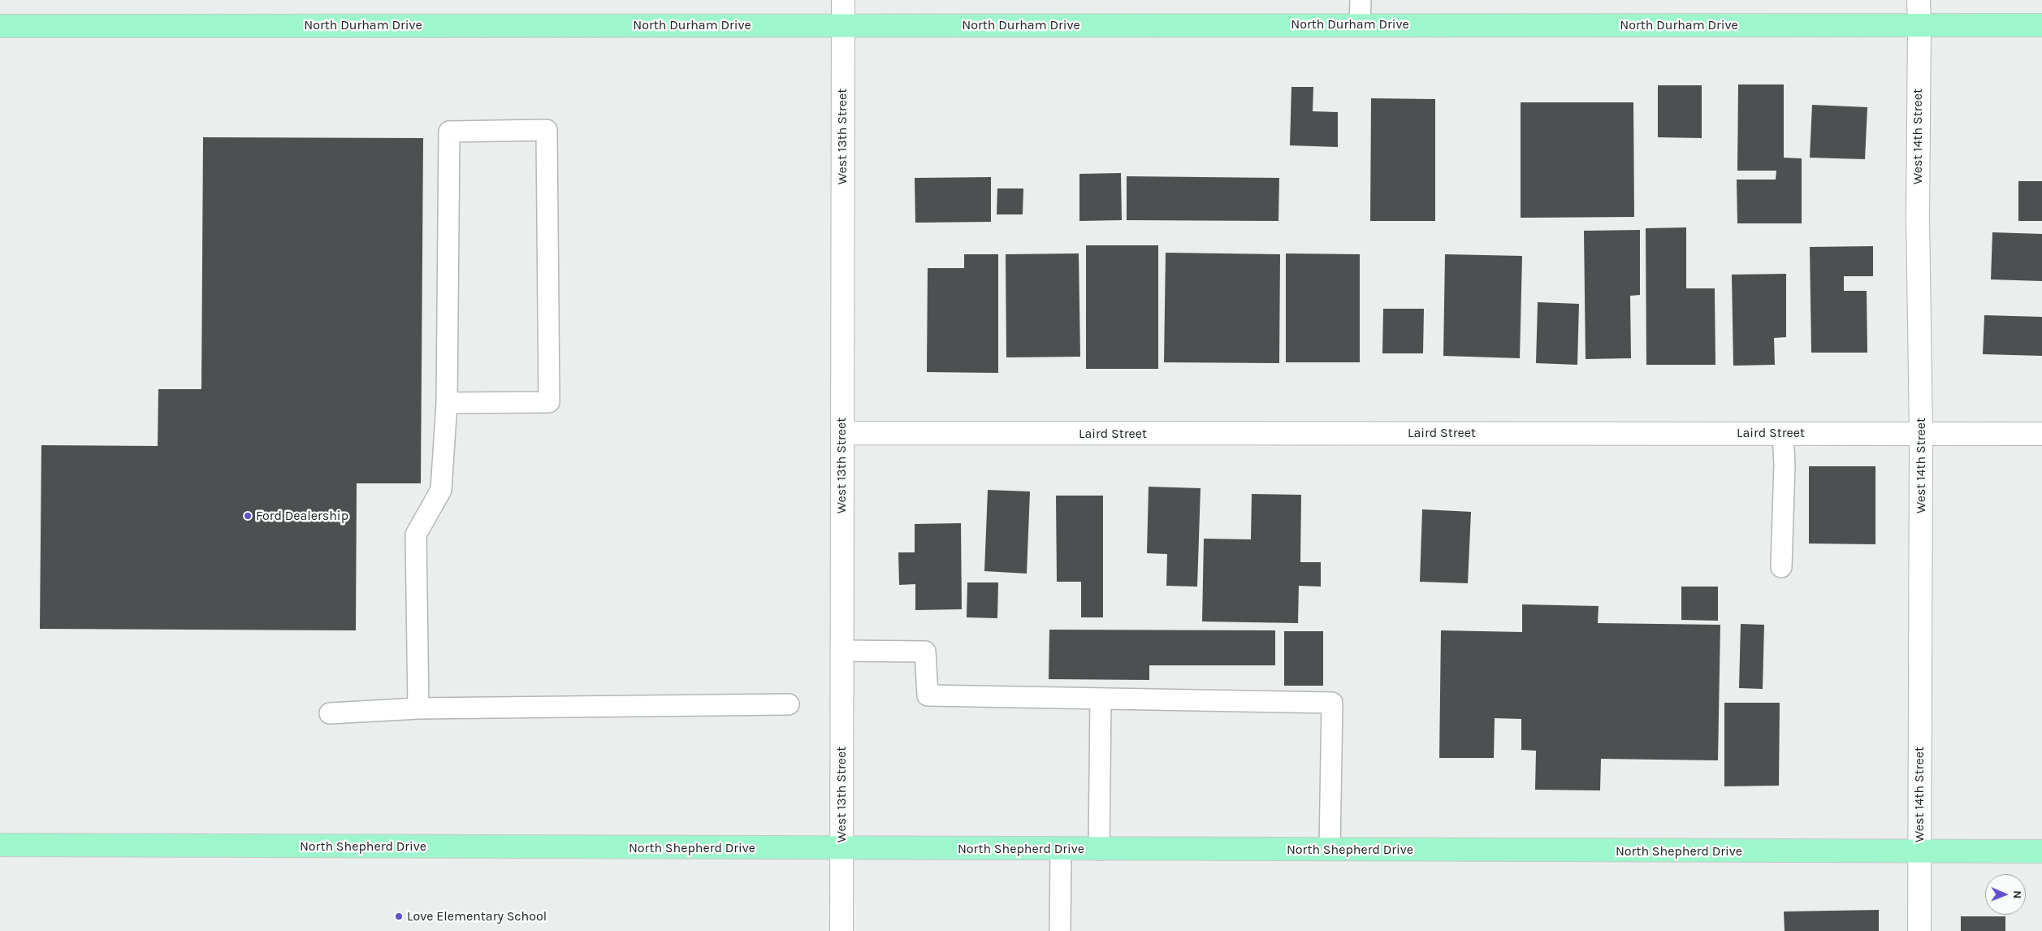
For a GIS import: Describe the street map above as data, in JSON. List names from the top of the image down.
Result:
{
  "streets": {
    "main road": ["North Durham Drive", "North Shepherd Drive"],
    "street": ["West 13th Street", "West 14th Street", "Laird Street"]
  },
  "crossings": [
    ["North Durham Drive", "West 13th Street"],
    ["North Durham Drive", "West 14th Street"],
    ["West 13th Street", "Laird Street"],
    ["West 13th Street", "North Shepherd Drive"],
    ["West 14th Street", "Laird Street"],
    ["West 14th Street", "North Shepherd Drive"]
  ],
  "places": ["Ford Dealership", "Love Elementary School"],
  "north": "right"
}
